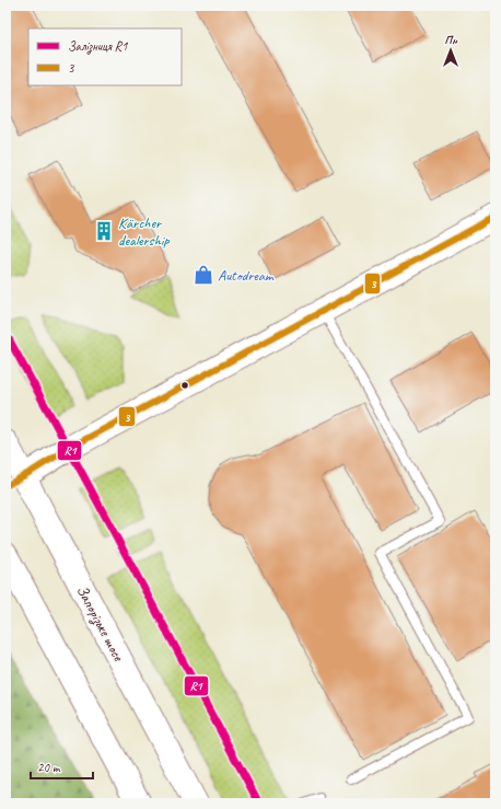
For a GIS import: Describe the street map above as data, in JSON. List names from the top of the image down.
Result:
{
  "streets": {
    "main road": ["Запорізьке шосе"]
  },
  "places": {
    "building": ["Kärcher dealership"],
    "shop": ["Autodream"]
  },
  "lines": ["transit line 3", "rail line R1"],
  "legend": ["Залізниця R1", "3"],
  "scale_bar": "20 m",
  "north": "top"
}
